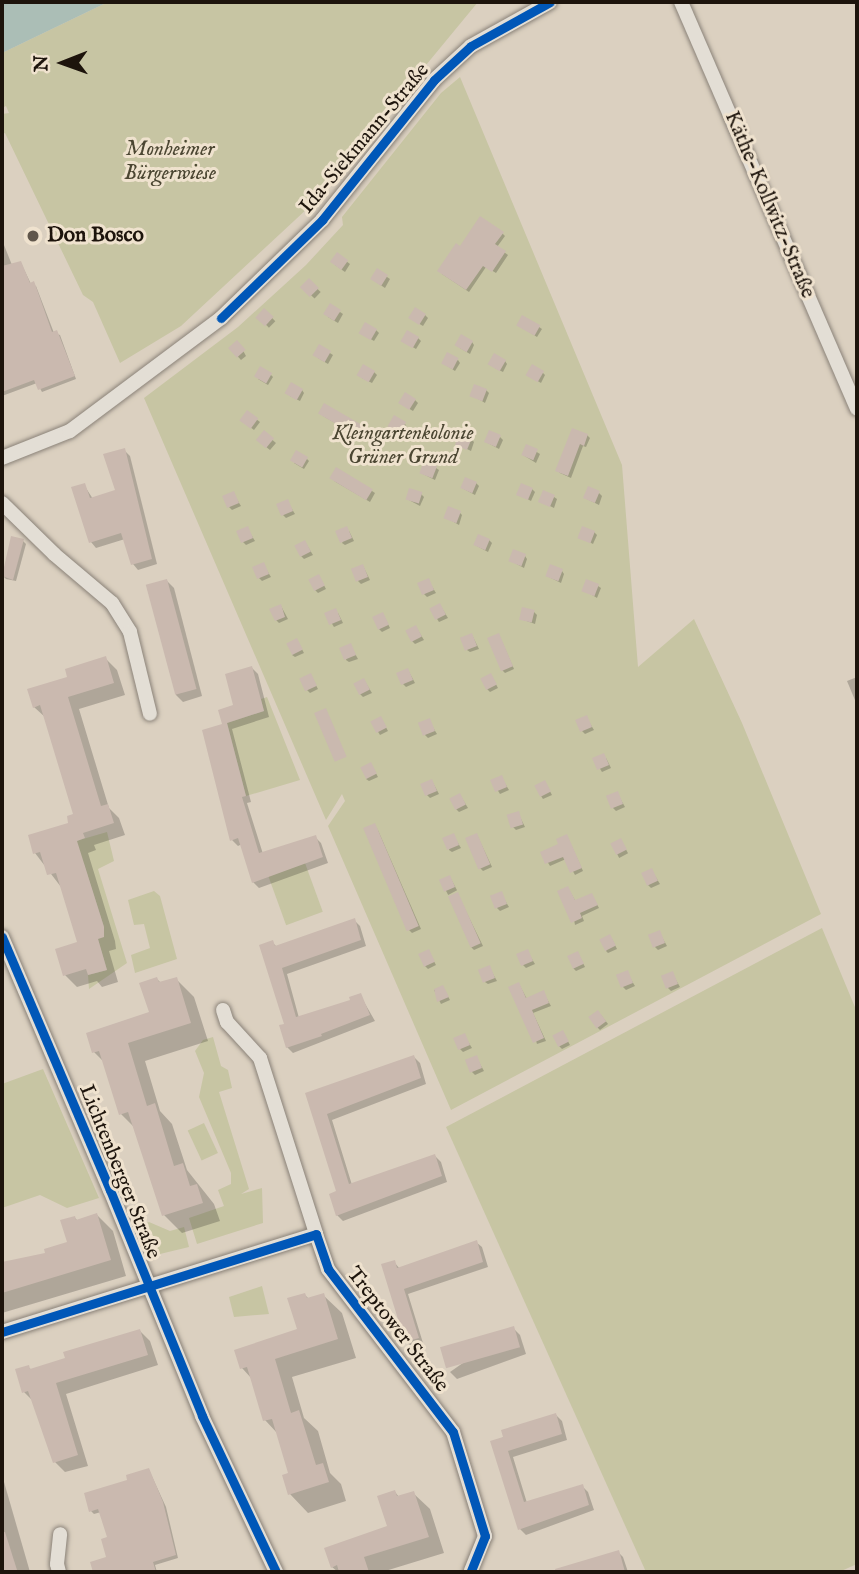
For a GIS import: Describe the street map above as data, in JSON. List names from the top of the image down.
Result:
{
  "streets": {
    "street": [
      "Ida-Siekmann-Straße",
      "Käthe-Kollwitz-Straße",
      "Lichtenberger Straße",
      "Treptower Straße"
    ]
  },
  "parks": ["Monheimer Bürgerwiese", "Kleingartenkolonie Grüner Grund"],
  "places": ["Don Bosco"],
  "north": "left"
}
